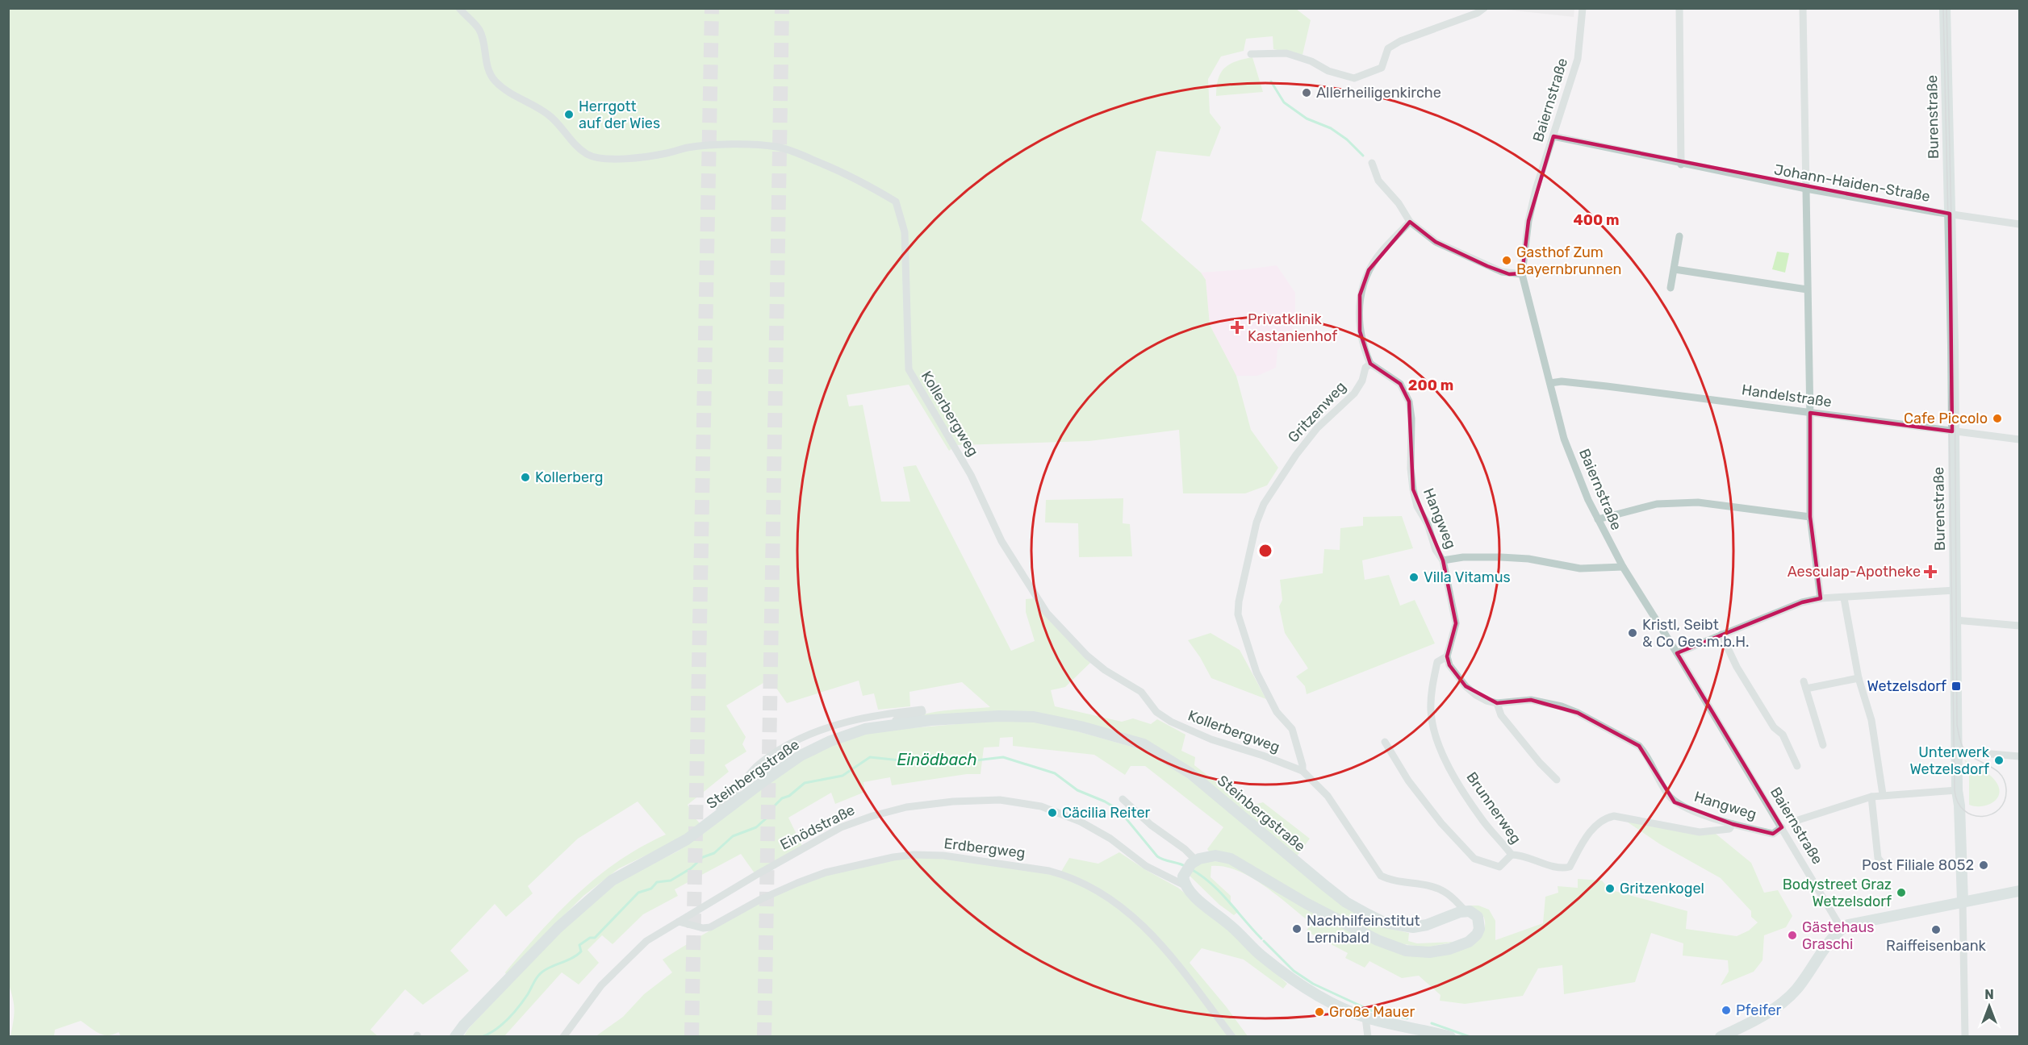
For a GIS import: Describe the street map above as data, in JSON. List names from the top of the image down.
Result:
{
  "streets": {
    "main road": ["Burenstraße", "Steinbergstraße"],
    "street": [
      "Baiernstraße",
      "Johann-Haiden-Straße",
      "Handelstraße",
      "Gritzenweg",
      "Kollerbergweg",
      "Hangweg",
      "Brunnerweg",
      "Einödstraße",
      "Erdbergweg"
    ]
  },
  "crossings": [
    ["Baiernstraße", "Johann-Haiden-Straße"],
    ["Baiernstraße", "Handelstraße"],
    ["Baiernstraße", "Hangweg"],
    ["Burenstraße", "Johann-Haiden-Straße"],
    ["Burenstraße", "Handelstraße"],
    ["Gritzenweg", "Kollerbergweg"],
    ["Gritzenweg", "Hangweg"],
    ["Kollerbergweg", "Steinbergstraße"],
    ["Hangweg", "Brunnerweg"],
    ["Einödstraße", "Erdbergweg"]
  ],
  "water": ["Einödbach"],
  "places": {
    "other": [
      "Allerheiligenkirche",
      "Herrgott auf der Wies",
      "Gasthof Zum Bayernbrunnen",
      "Cafe Piccolo",
      "Kollerberg",
      "Villa Vitamus",
      "Kristl, Seibt & Co Ges.m.b.H.",
      "Unterwerk Wetzelsdorf",
      "Cäcilia Reiter",
      "Post Filiale 8052",
      "Gritzenkogel",
      "Bodystreet Graz Wetzelsdorf",
      "Nachhilfeinstitut Lernibald",
      "Raiffeisenbank",
      "Gästehaus Graschi",
      "Pfeifer",
      "Große Mauer"
    ],
    "health": ["Privatklinik Kastanienhof", "Aesculap-Apotheke"],
    "transit": ["Wetzelsdorf"]
  },
  "north": "top",
  "rings": ["400 m", "200 m"]
}
